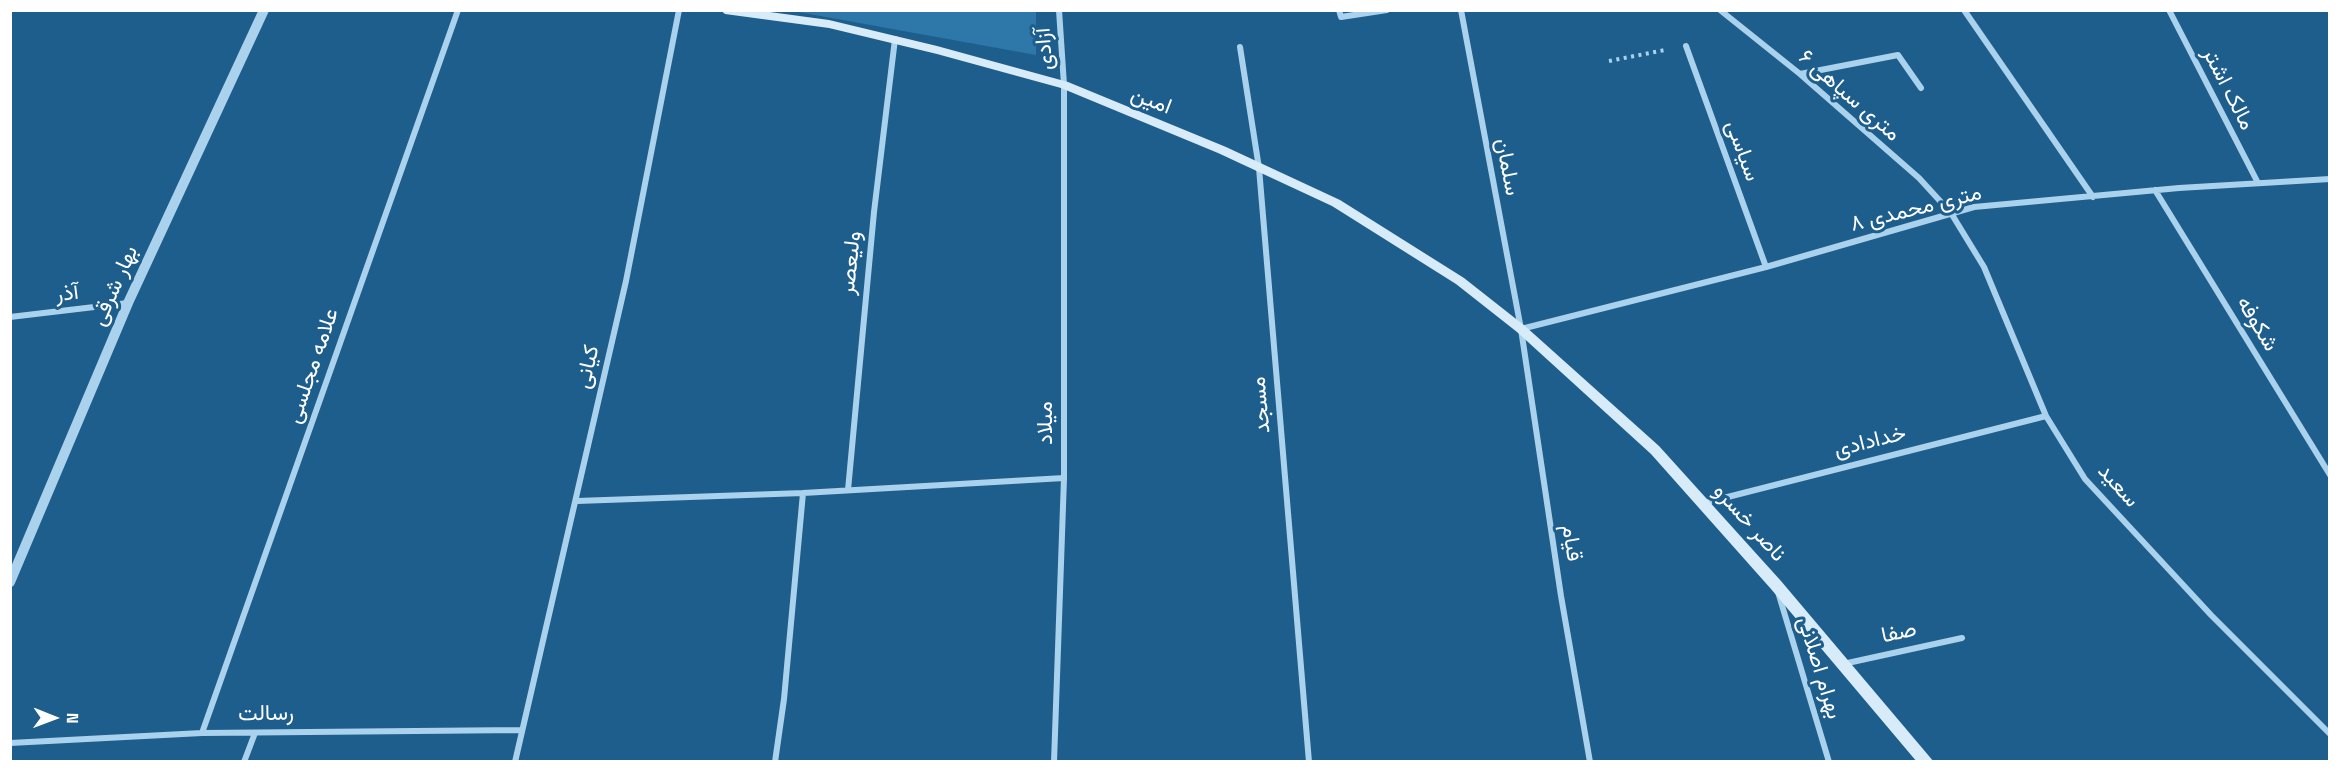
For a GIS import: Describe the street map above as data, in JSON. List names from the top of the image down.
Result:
{
  "streets": {
    "main road": ["امین", "ناصر خسرو"],
    "street": [
      "آزادی",
      "مالک اشتر",
      "۶ متری سپاهی",
      "سیاسی",
      "سلمان",
      "۸ متری محمدی",
      "ولیعصر",
      "بهار شرقی",
      "آذر",
      "شکوفه",
      "علامه مجلسی",
      "کیانی",
      "مسجد",
      "میلاد",
      "خدادادی",
      "سعید",
      "قیام",
      "صفا",
      "بهرام اصلانی",
      "رسالت"
    ]
  },
  "crossings": [
    ["آزادی", "امین"],
    ["آزادی", "میلاد"],
    ["مالک اشتر", "۸ متری محمدی"],
    ["۶ متری سپاهی", "۸ متری محمدی"],
    ["۶ متری سپاهی", "سعید"],
    ["امین", "سلمان"],
    ["امین", "۸ متری محمدی"],
    ["امین", "ولیعصر"],
    ["امین", "مسجد"],
    ["امین", "میلاد"],
    ["امین", "ناصر خسرو"],
    ["امین", "قیام"],
    ["سیاسی", "۸ متری محمدی"],
    ["سلمان", "۸ متری محمدی"],
    ["سلمان", "ناصر خسرو"],
    ["سلمان", "قیام"],
    ["۸ متری محمدی", "شکوفه"],
    ["۸ متری محمدی", "سعید"],
    ["۸ متری محمدی", "ناصر خسرو"],
    ["۸ متری محمدی", "قیام"],
    ["بهار شرقی", "آذر"],
    ["علامه مجلسی", "رسالت"],
    ["کیانی", "رسالت"],
    ["خدادادی", "سعید"],
    ["خدادادی", "ناصر خسرو"],
    ["ناصر خسرو", "قیام"],
    ["ناصر خسرو", "صفا"],
    ["ناصر خسرو", "بهرام اصلانی"]
  ],
  "north": "right"
}
